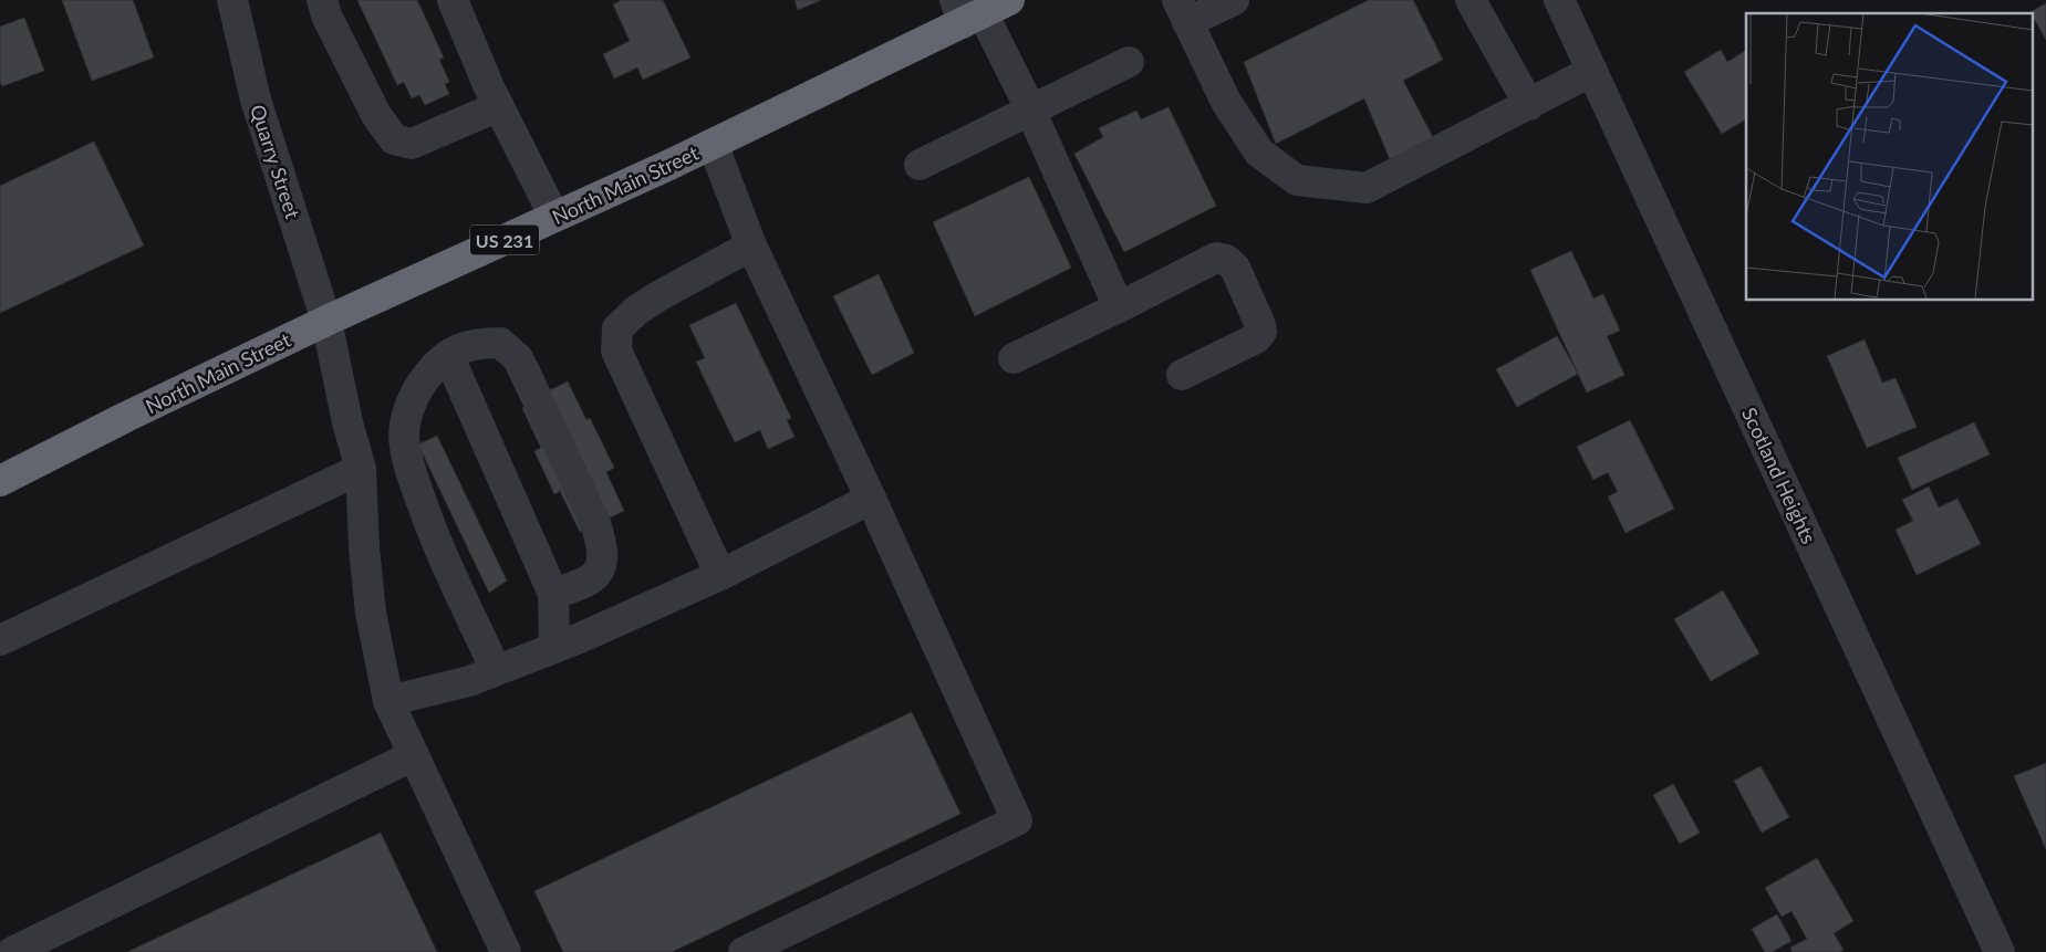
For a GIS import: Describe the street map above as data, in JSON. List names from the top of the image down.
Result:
{
  "streets": {
    "highway": ["North Main Street", "US 231"],
    "street": ["Quarry Street", "Scotland Heights"]
  },
  "crossings": [
    ["Quarry Street", "North Main Street"]
  ]
}
